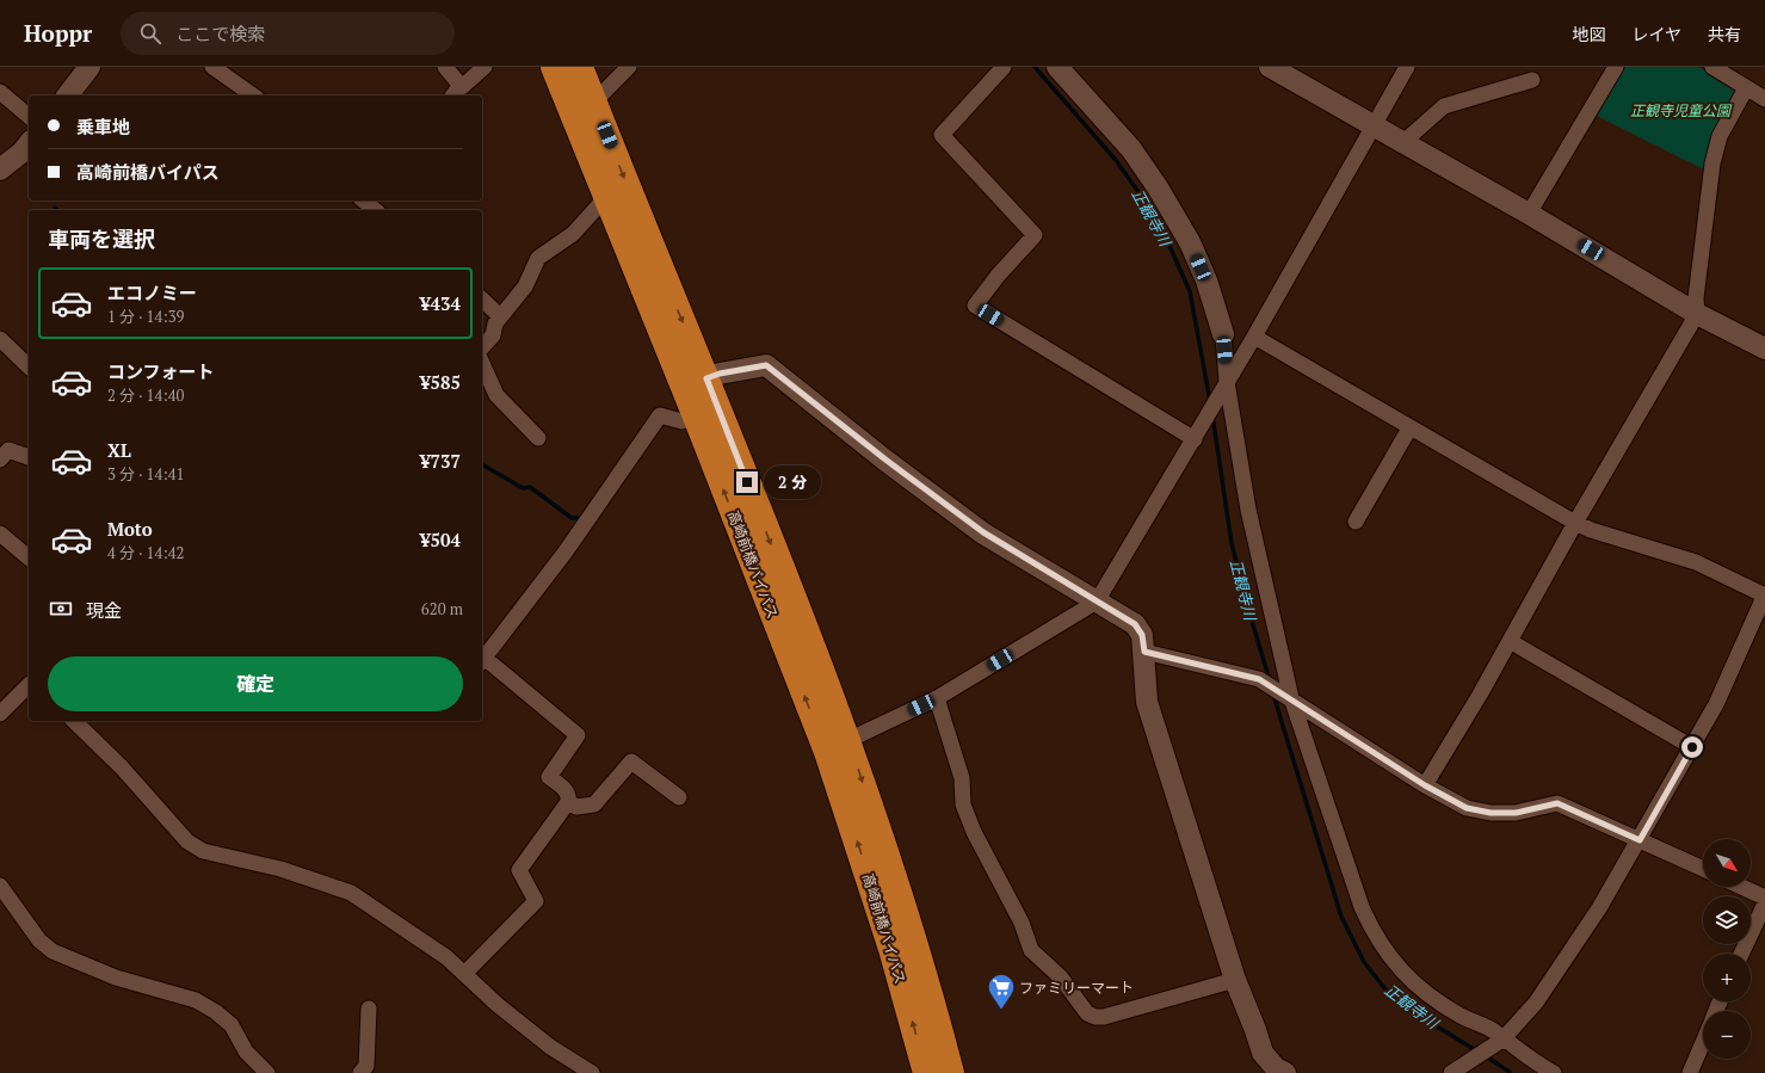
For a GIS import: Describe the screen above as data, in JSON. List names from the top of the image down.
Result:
{
  "streets": {
    "highway": ["高崎前橋バイパス"]
  },
  "water": ["正観寺川"],
  "parks": ["正観寺児童公園"],
  "places": {
    "supermarket": ["ファミリーマート"]
  },
  "north": "bottom right",
  "page": {
    "header": "Hoppr",
    "search": "ここで検索",
    "nav": ["地図", "レイヤ", "共有"],
    "banner": ["乗車地", "高崎前橋バイパス"],
    "heading": "車両を選択",
    "list": [
      {
        "name": "エコノミー",
        "note": "1 分 · 14:39",
        "value": "¥434"
      },
      {
        "name": "コンフォート",
        "note": "2 分 · 14:40",
        "value": "¥585"
      },
      {
        "name": "XL",
        "note": "3 分 · 14:41",
        "value": "¥737"
      },
      {
        "name": "Moto",
        "note": "4 分 · 14:42",
        "value": "¥504"
      }
    ],
    "bubble": "2 分",
    "pay": ["現金", "620 m"],
    "buttons": "確定",
    "map_buttons": ["+", "−"]
  }
}
